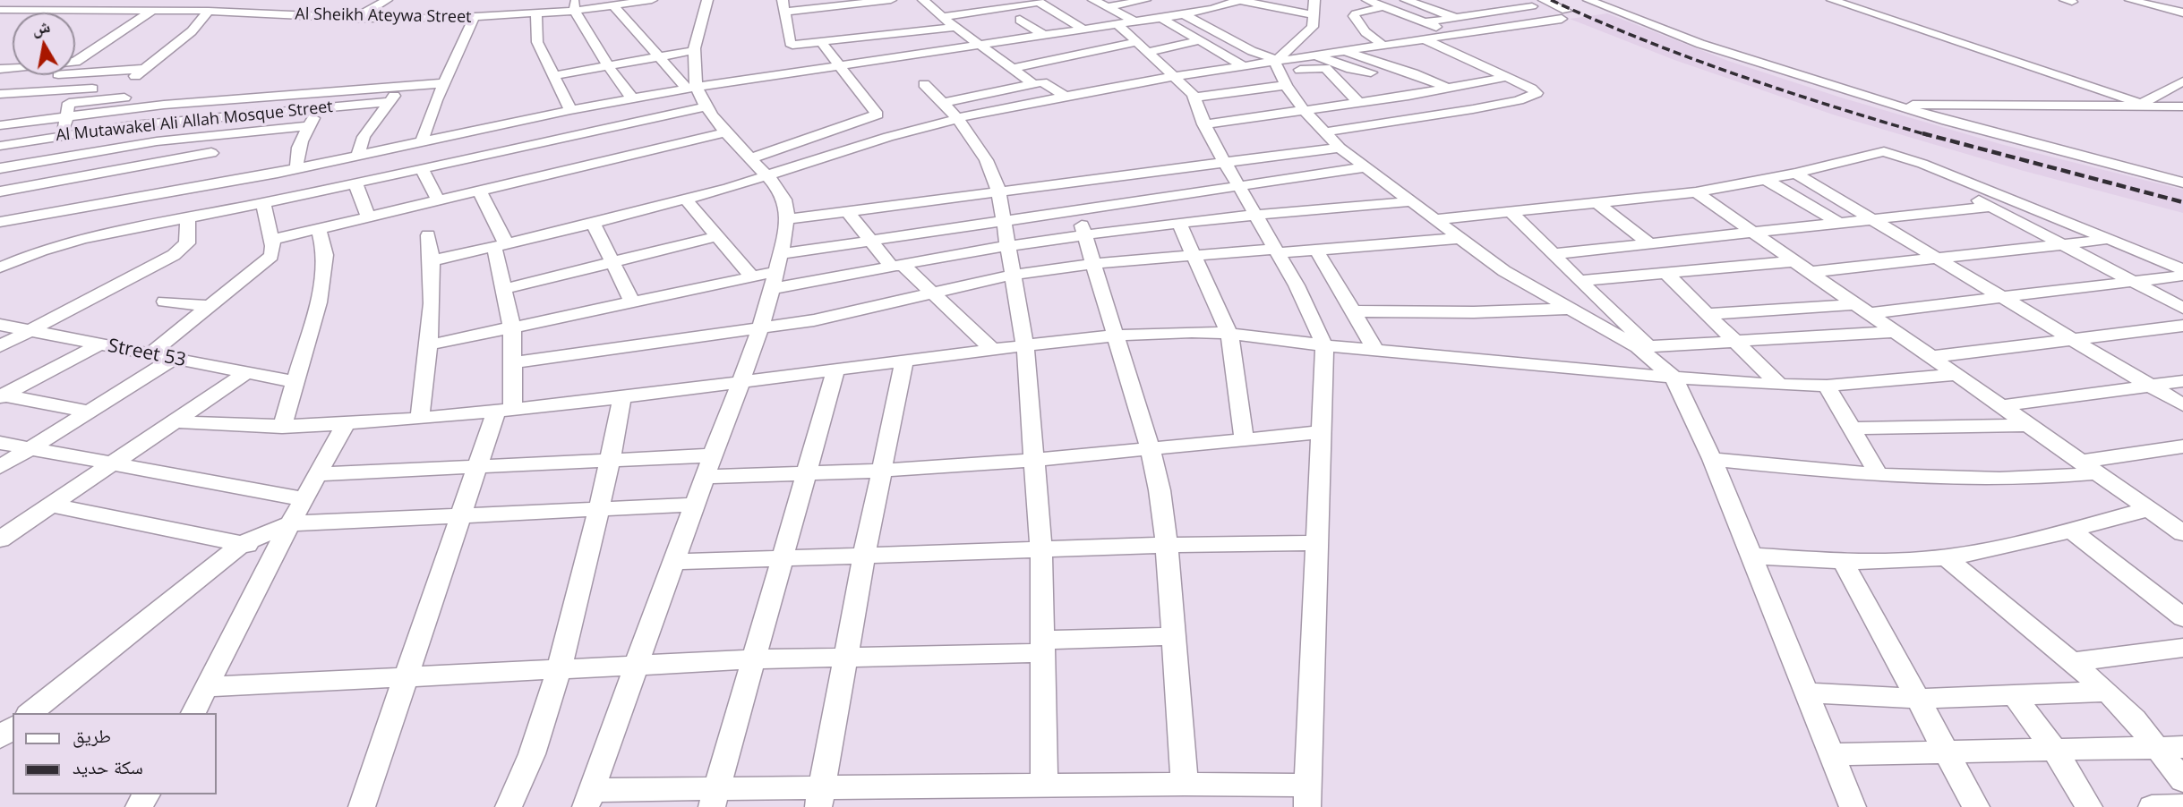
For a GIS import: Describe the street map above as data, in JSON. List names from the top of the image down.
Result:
{
  "streets": {
    "street": ["Al Sheikh Ateywa Street", "Al Mutawakel Ali Allah Mosque Street", "Street 53"]
  },
  "legend": ["طريق", "سكة حديد"],
  "north": "top"
}
